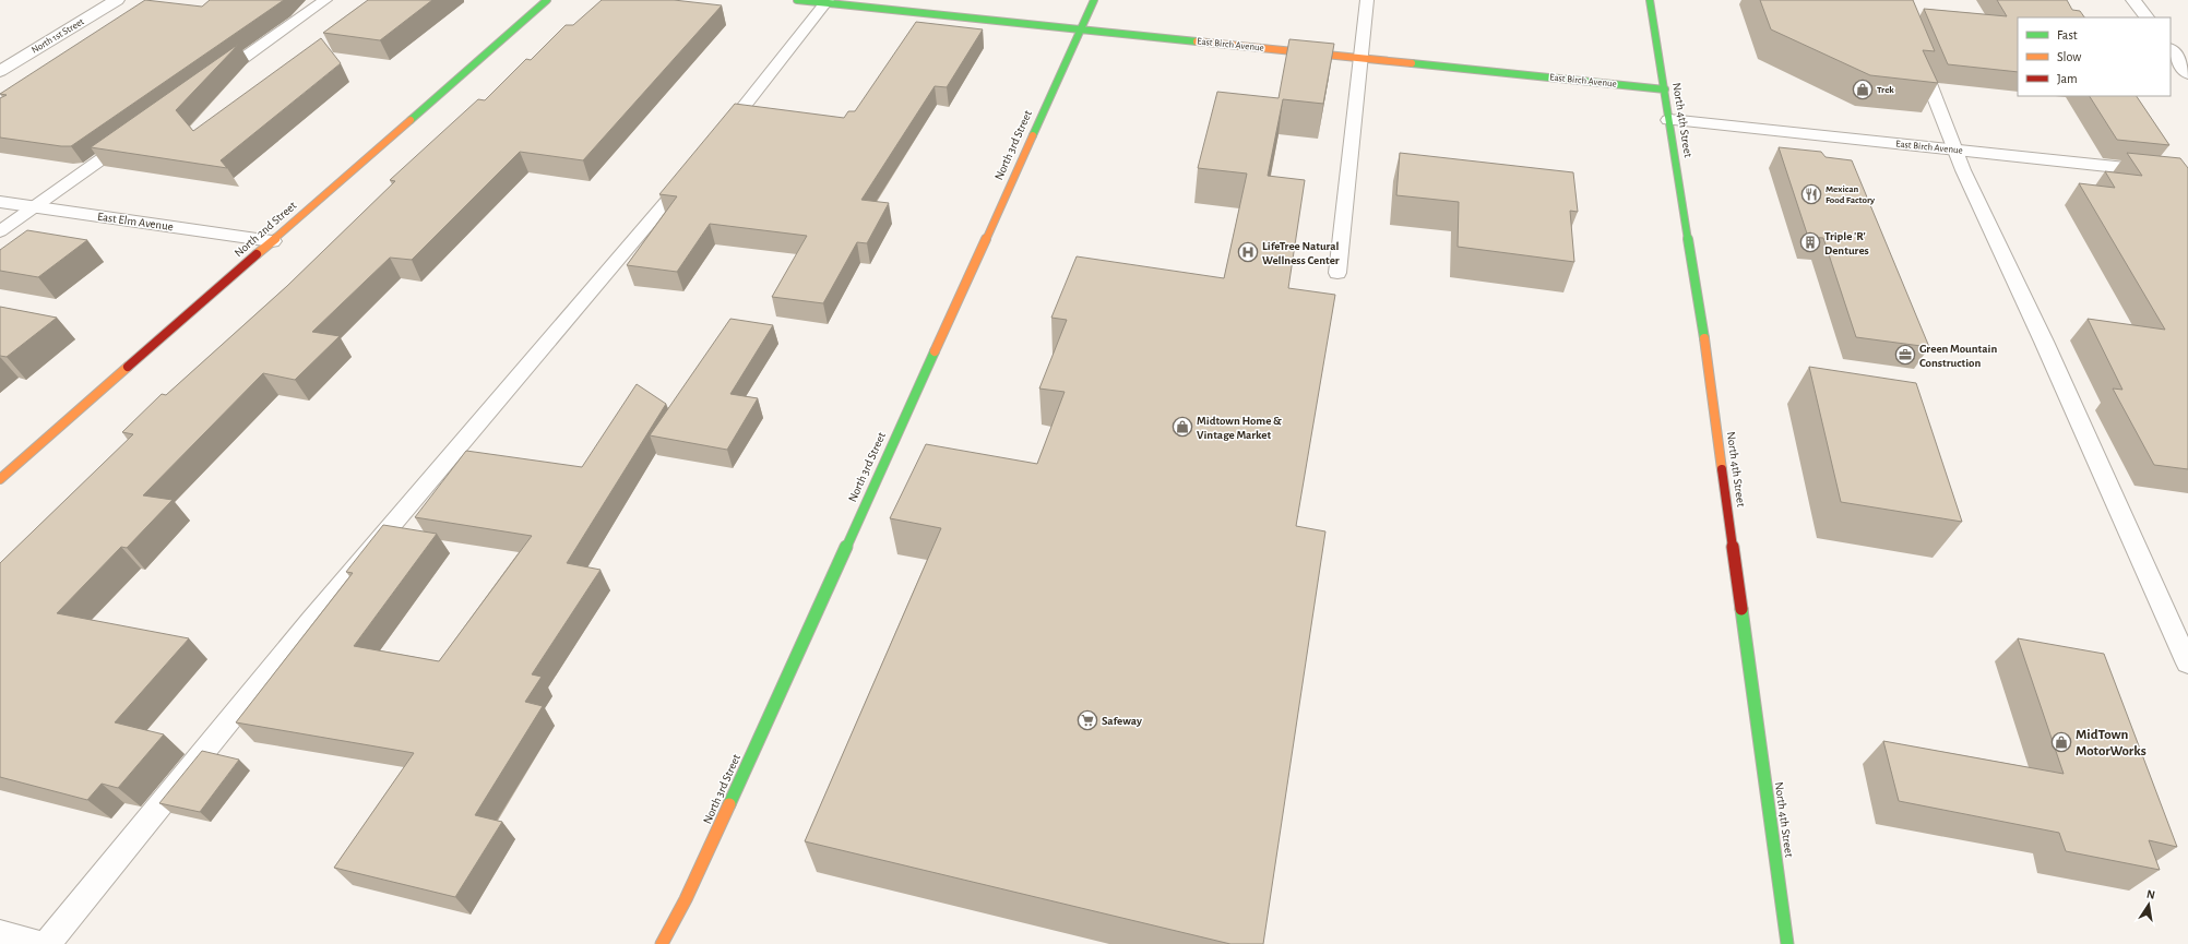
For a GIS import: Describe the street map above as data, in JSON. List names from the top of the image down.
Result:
{
  "streets": {
    "main road": [
      "East Birch Avenue",
      "North 4th Street",
      "North 3rd Street",
      "North 2nd Street"
    ],
    "street": ["North 1st Street", "East Elm Avenue"]
  },
  "crossings": [
    ["East Birch Avenue", "North 4th Street"],
    ["East Birch Avenue", "North 3rd Street"],
    ["East Elm Avenue", "North 2nd Street"]
  ],
  "places": {
    "shop": ["Trek", "Midtown Home & Vintage Market", "MidTown MotorWorks"],
    "restaurant": ["Mexican Food Factory"],
    "building": ["Triple 'R' Dentures"],
    "hospital": ["LifeTree Natural Wellness Center"],
    "office": ["Green Mountain Construction"],
    "supermarket": ["Safeway"]
  },
  "legend": ["Fast", "Slow", "Jam"],
  "north": "top"
}
